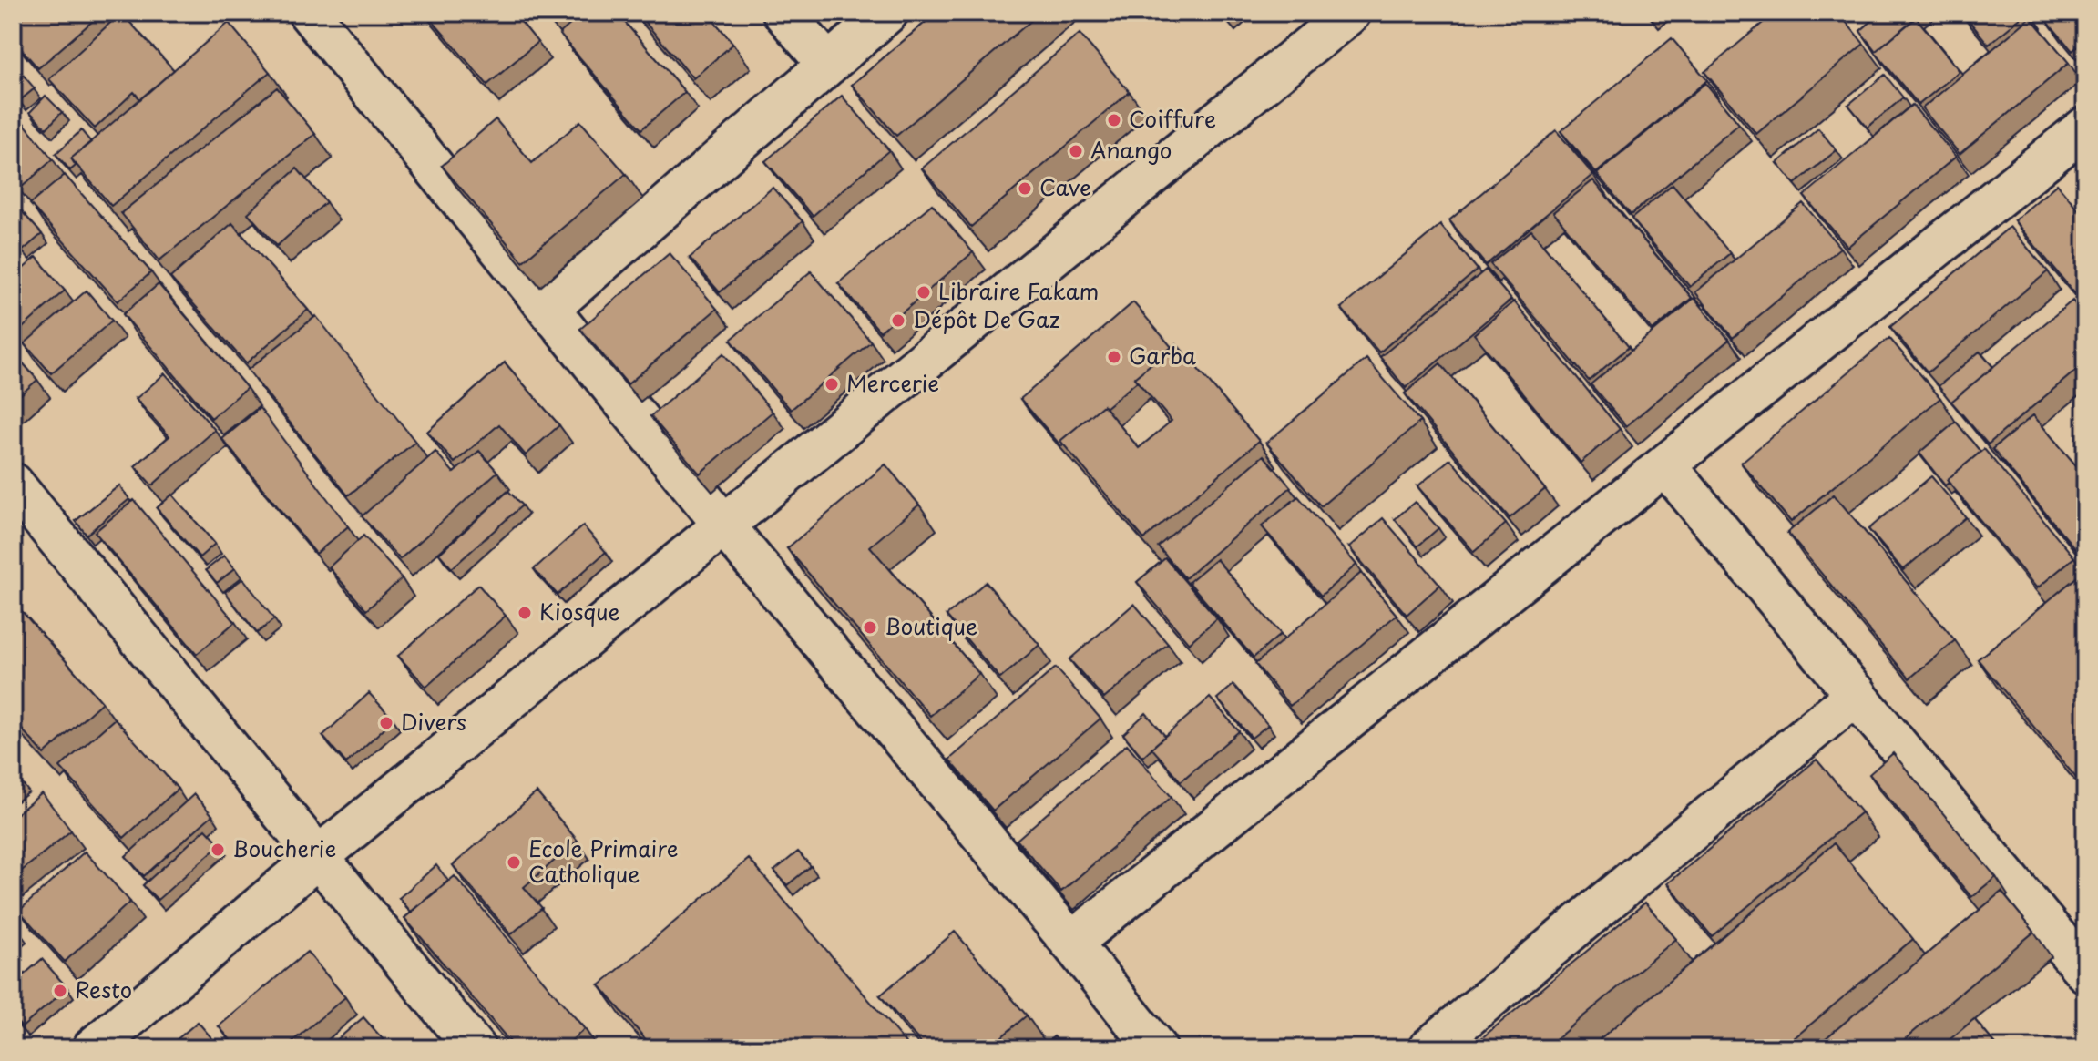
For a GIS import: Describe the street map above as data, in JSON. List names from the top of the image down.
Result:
{
  "places": [
    "Coiffure",
    "Anango",
    "Cave",
    "Libraire Fakam",
    "Dépôt De Gaz",
    "Garba",
    "Mercerie",
    "Kiosque",
    "Boutique",
    "Divers",
    "Boucherie",
    "Ecole Primaire Catholique",
    "Resto"
  ]
}
